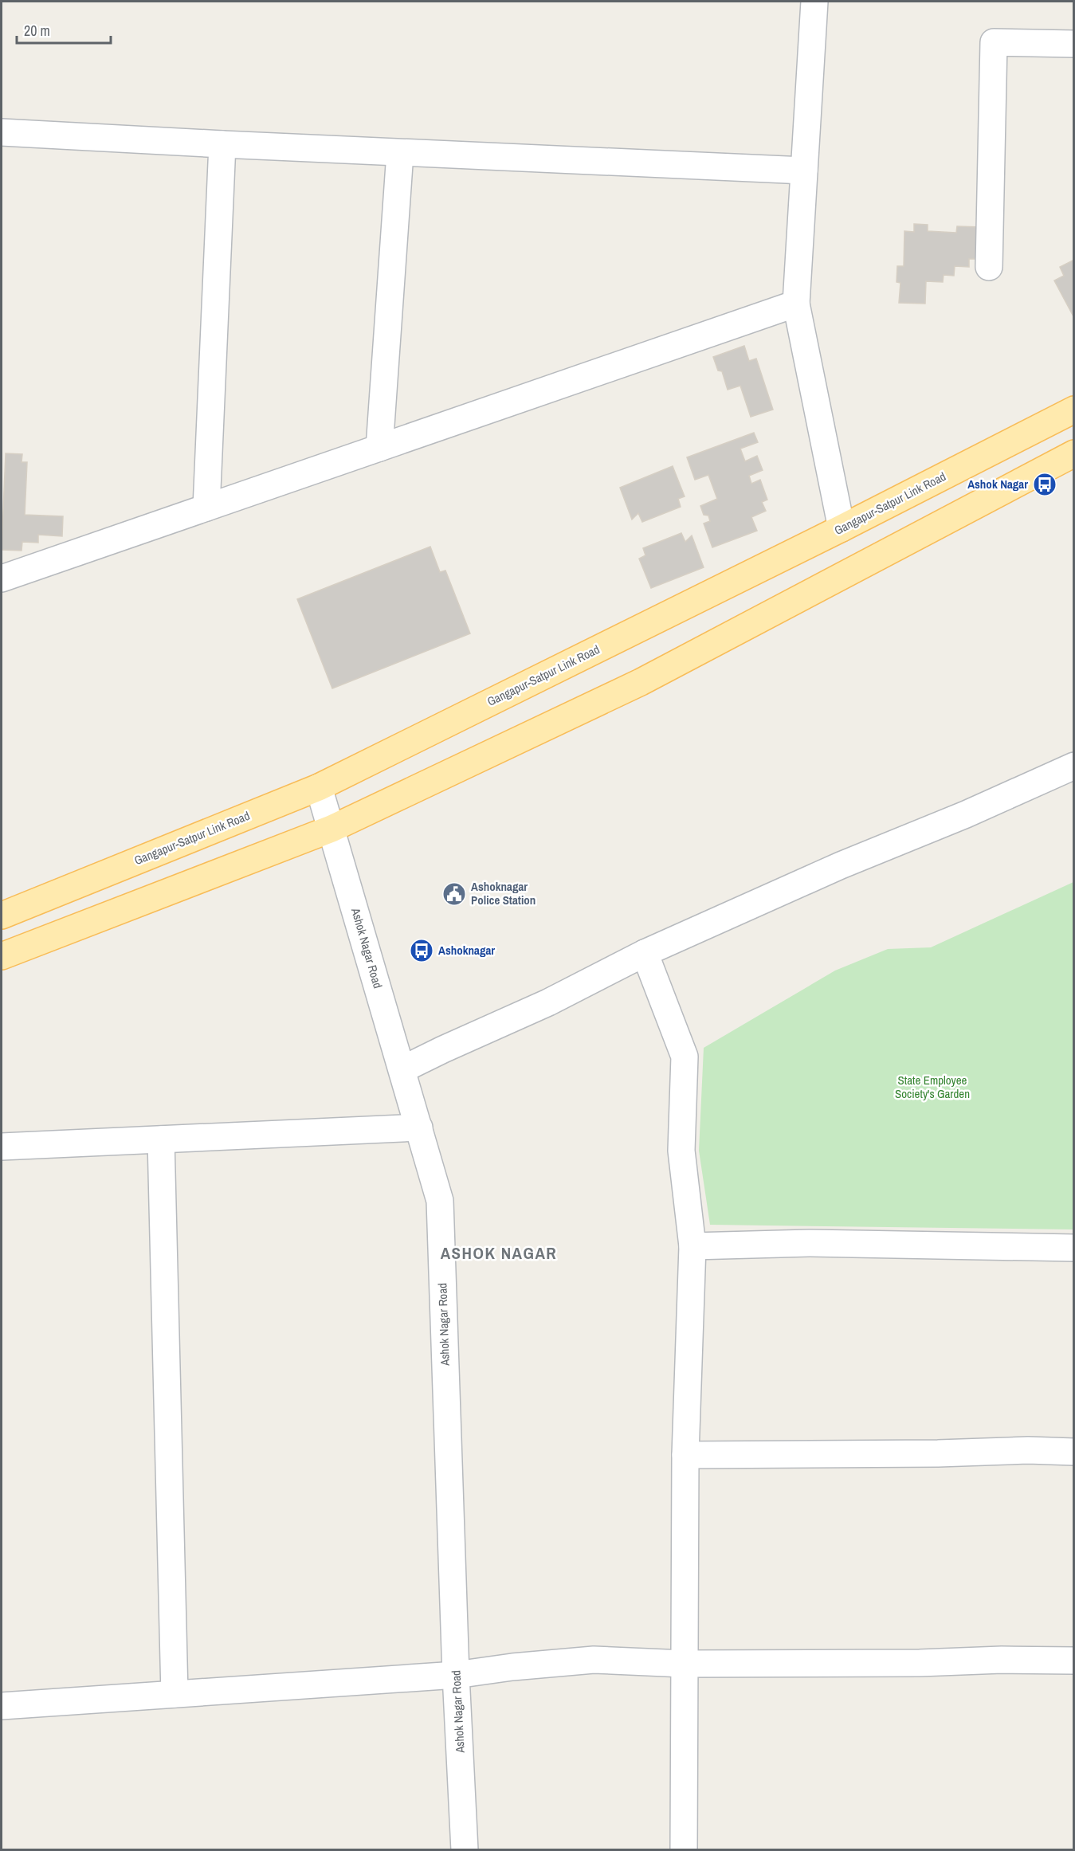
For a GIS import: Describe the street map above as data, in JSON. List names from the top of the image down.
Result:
{
  "streets": {
    "main road": ["Gangapur-Satpur Link Road"],
    "street": ["Ashok Nagar Road"]
  },
  "crossings": [
    ["Gangapur-Satpur Link Road", "Ashok Nagar Road"]
  ],
  "districts": ["ASHOK NAGAR"],
  "parks": ["State Employee Society's Garden"],
  "places": {
    "bus stop": ["Ashok Nagar", "Ashoknagar"],
    "public building": ["Ashoknagar Police Station"]
  },
  "scale_bar": "20 m"
}
